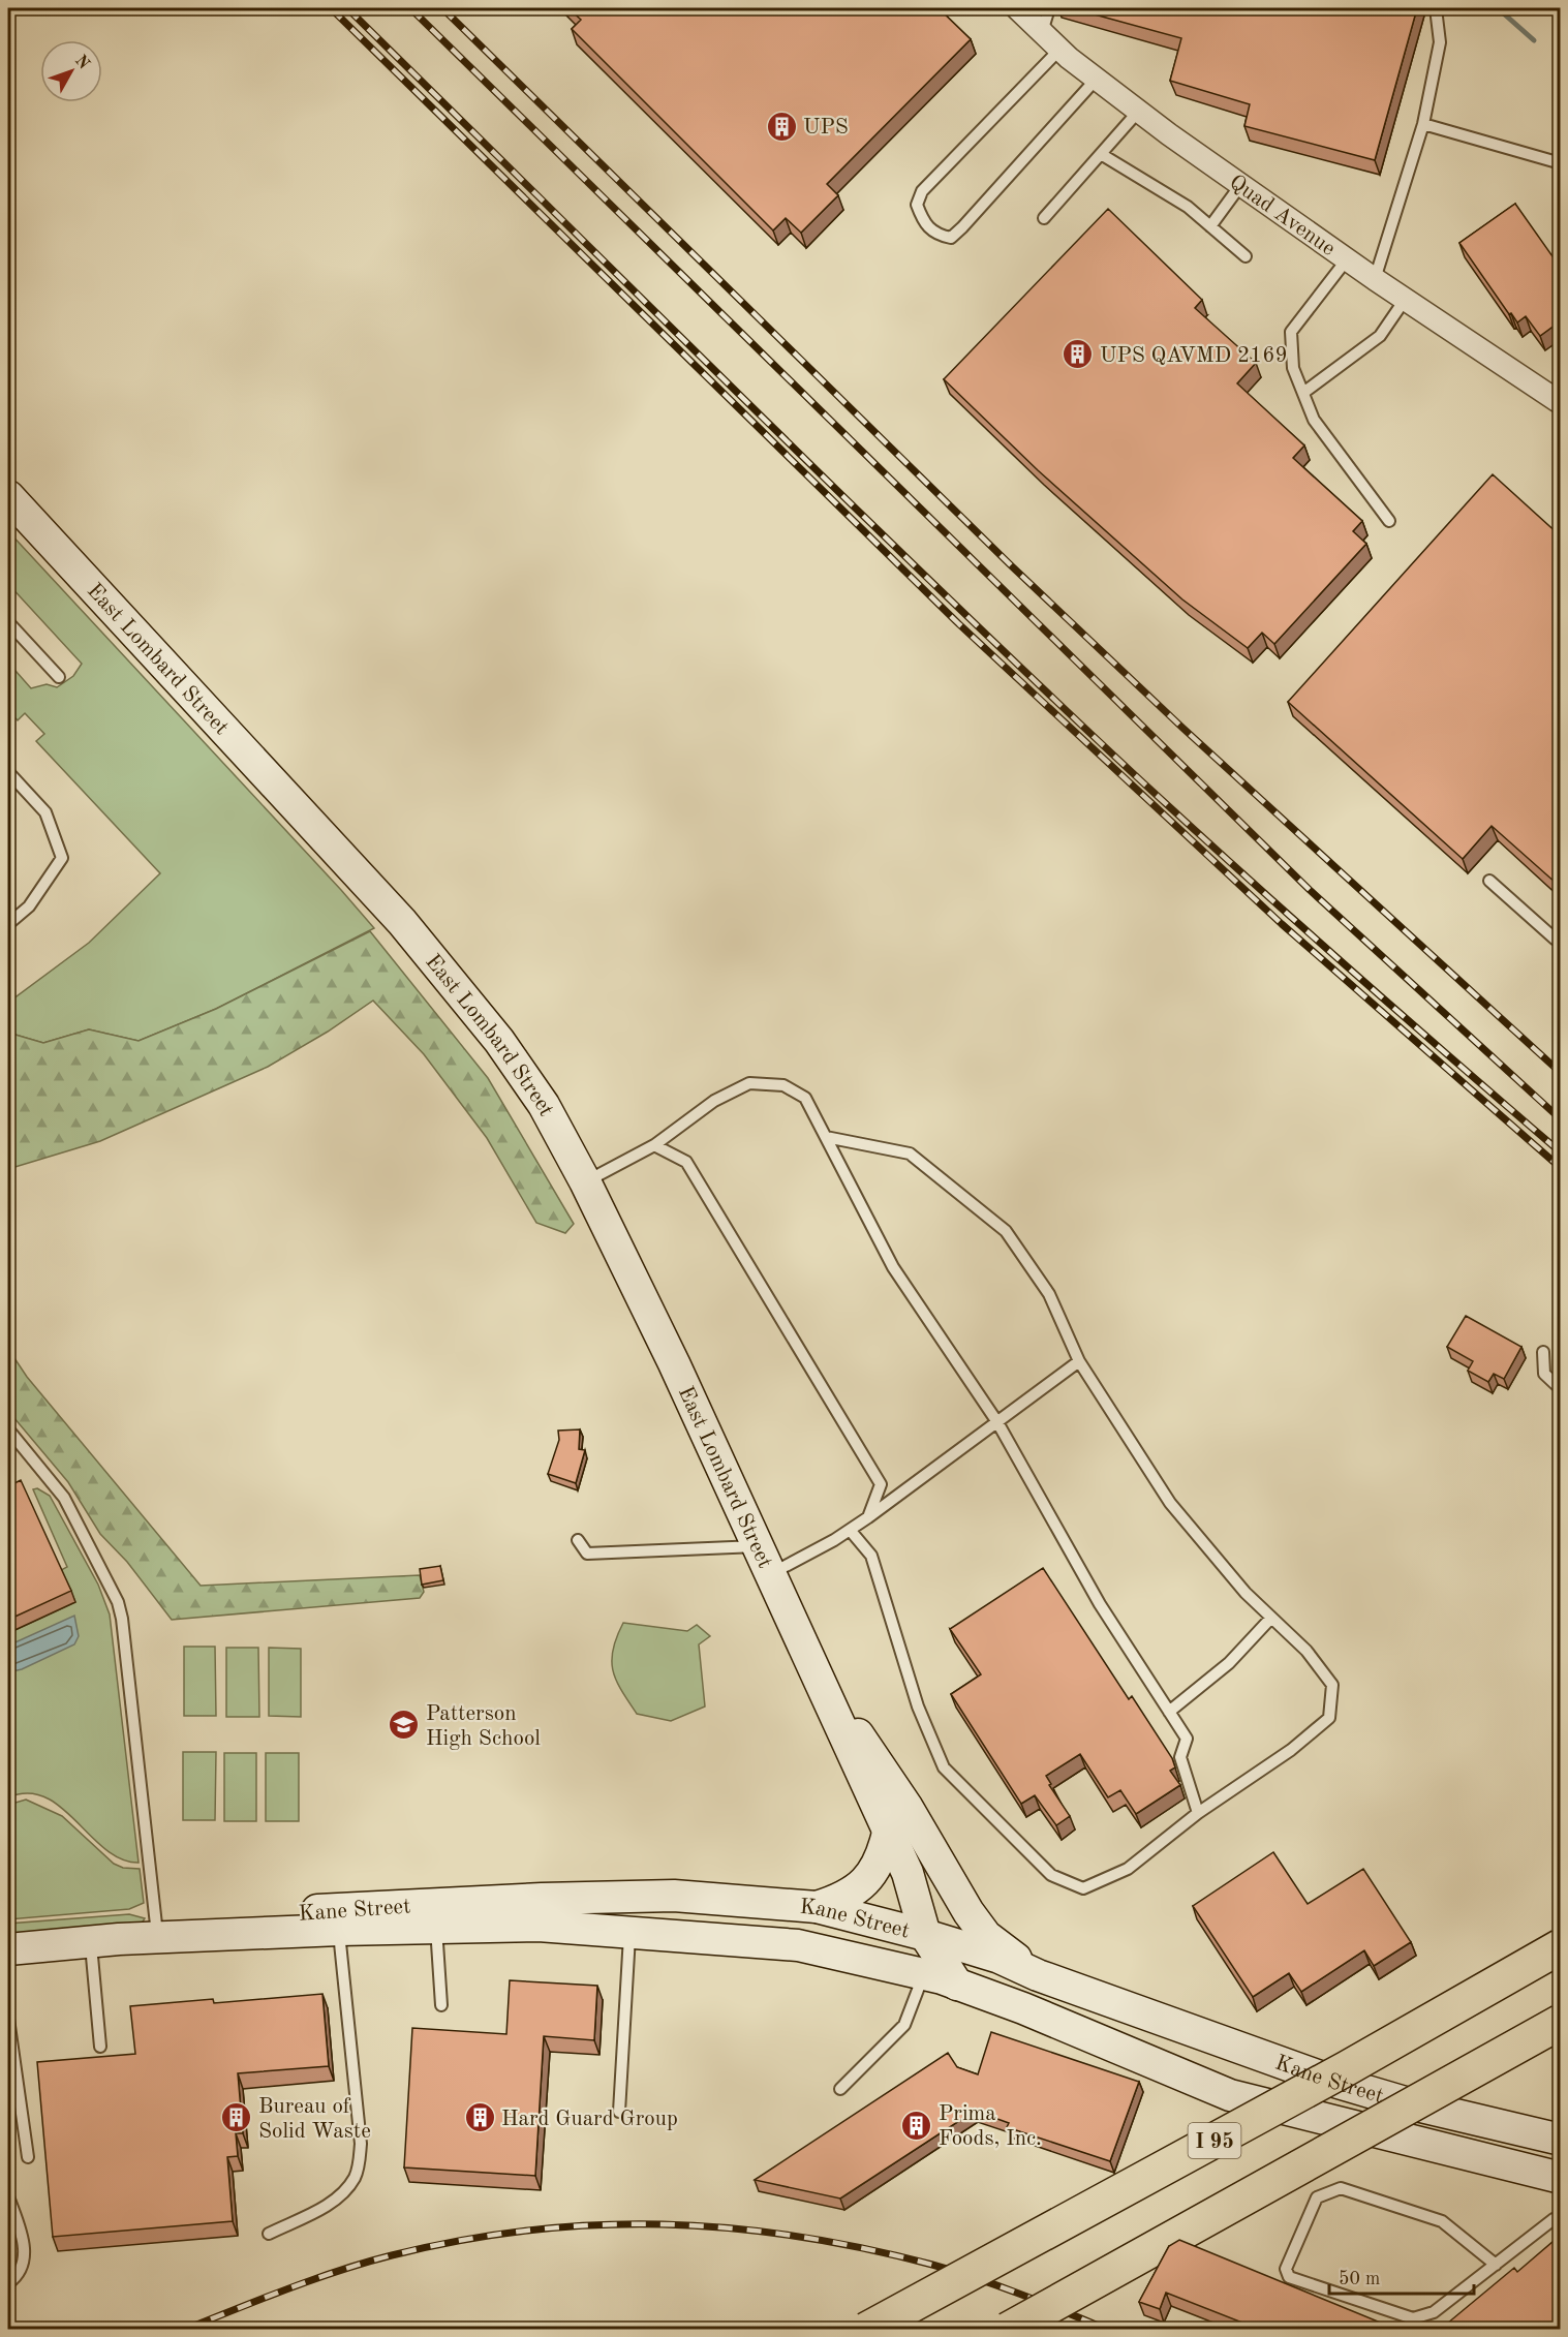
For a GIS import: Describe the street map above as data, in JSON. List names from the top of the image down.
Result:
{
  "streets": {
    "highway": ["I 95"],
    "main road": ["East Lombard Street", "Kane Street"],
    "street": ["Quad Avenue"]
  },
  "crossings": [
    ["East Lombard Street", "Kane Street"]
  ],
  "places": {
    "building": [
      "UPS",
      "UPS QAVMD 2169",
      "Bureau of Solid Waste",
      "Hard Guard Group",
      "Prima Foods, Inc."
    ],
    "school or university": ["Patterson High School"]
  },
  "scale_bar": "50 m",
  "north": "top right"
}
